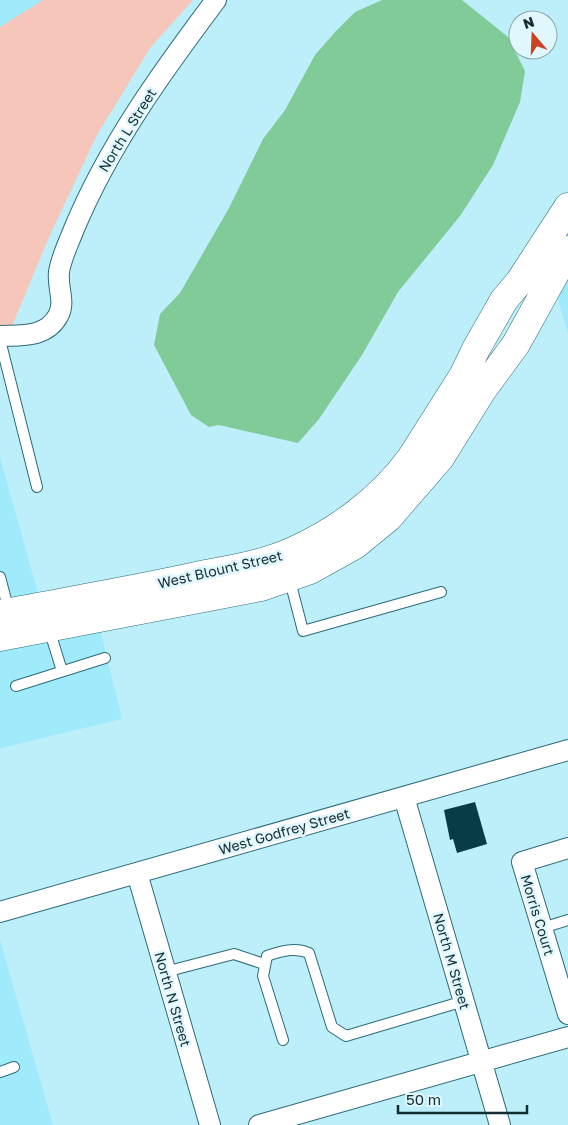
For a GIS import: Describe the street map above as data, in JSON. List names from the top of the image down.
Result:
{
  "streets": {
    "street": [
      "North L Street",
      "West Blount Street",
      "West Godfrey Street",
      "Morris Court",
      "North M Street",
      "North N Street"
    ]
  },
  "crossings": [
    ["West Godfrey Street", "North M Street"],
    ["West Godfrey Street", "North N Street"]
  ],
  "scale_bar": "50 m",
  "north": "top"
}
